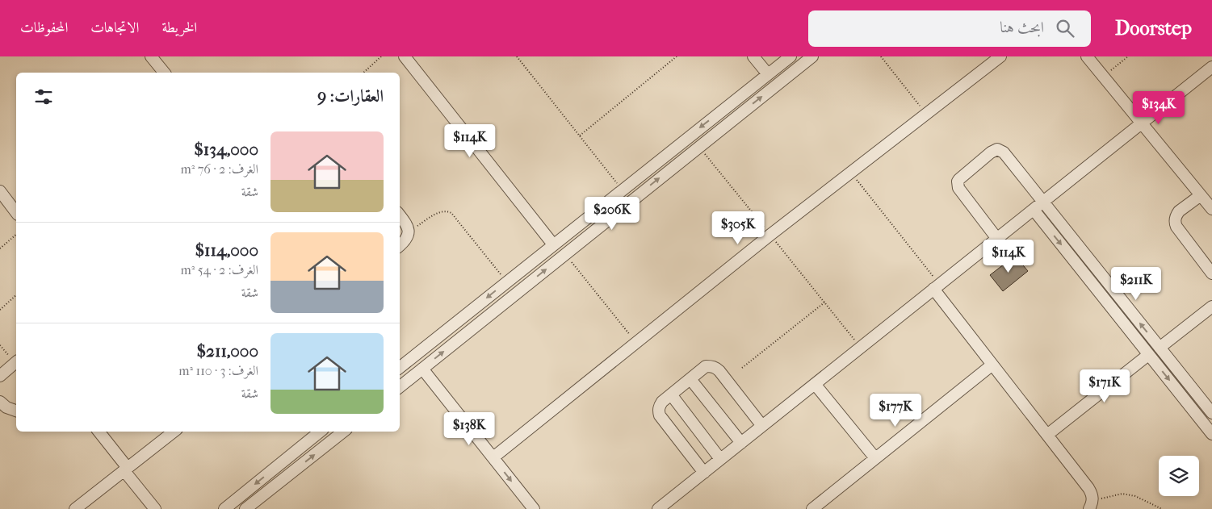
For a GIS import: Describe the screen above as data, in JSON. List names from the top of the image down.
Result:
{
  "page": {
    "header": "Doorstep",
    "search": "ابحث هنا",
    "nav": ["الخريطة", "الاتجاهات", "المحفوظات"],
    "heading": "العقارات: 9",
    "price": [
      "$134K",
      "$114K",
      "$206K",
      "$305K",
      "$114K",
      "$211K",
      "$171K",
      "$177K",
      "$138K"
    ],
    "list": [
      {
        "name": "$134,000",
        "note": "الغرف: 2 · 76 m² · شقة"
      },
      {
        "name": "$114,000",
        "note": "الغرف: 2 · 54 m² · شقة"
      },
      {
        "name": "$211,000",
        "note": "الغرف: 3 · 110 m² · شقة"
      }
    ]
  }
}
